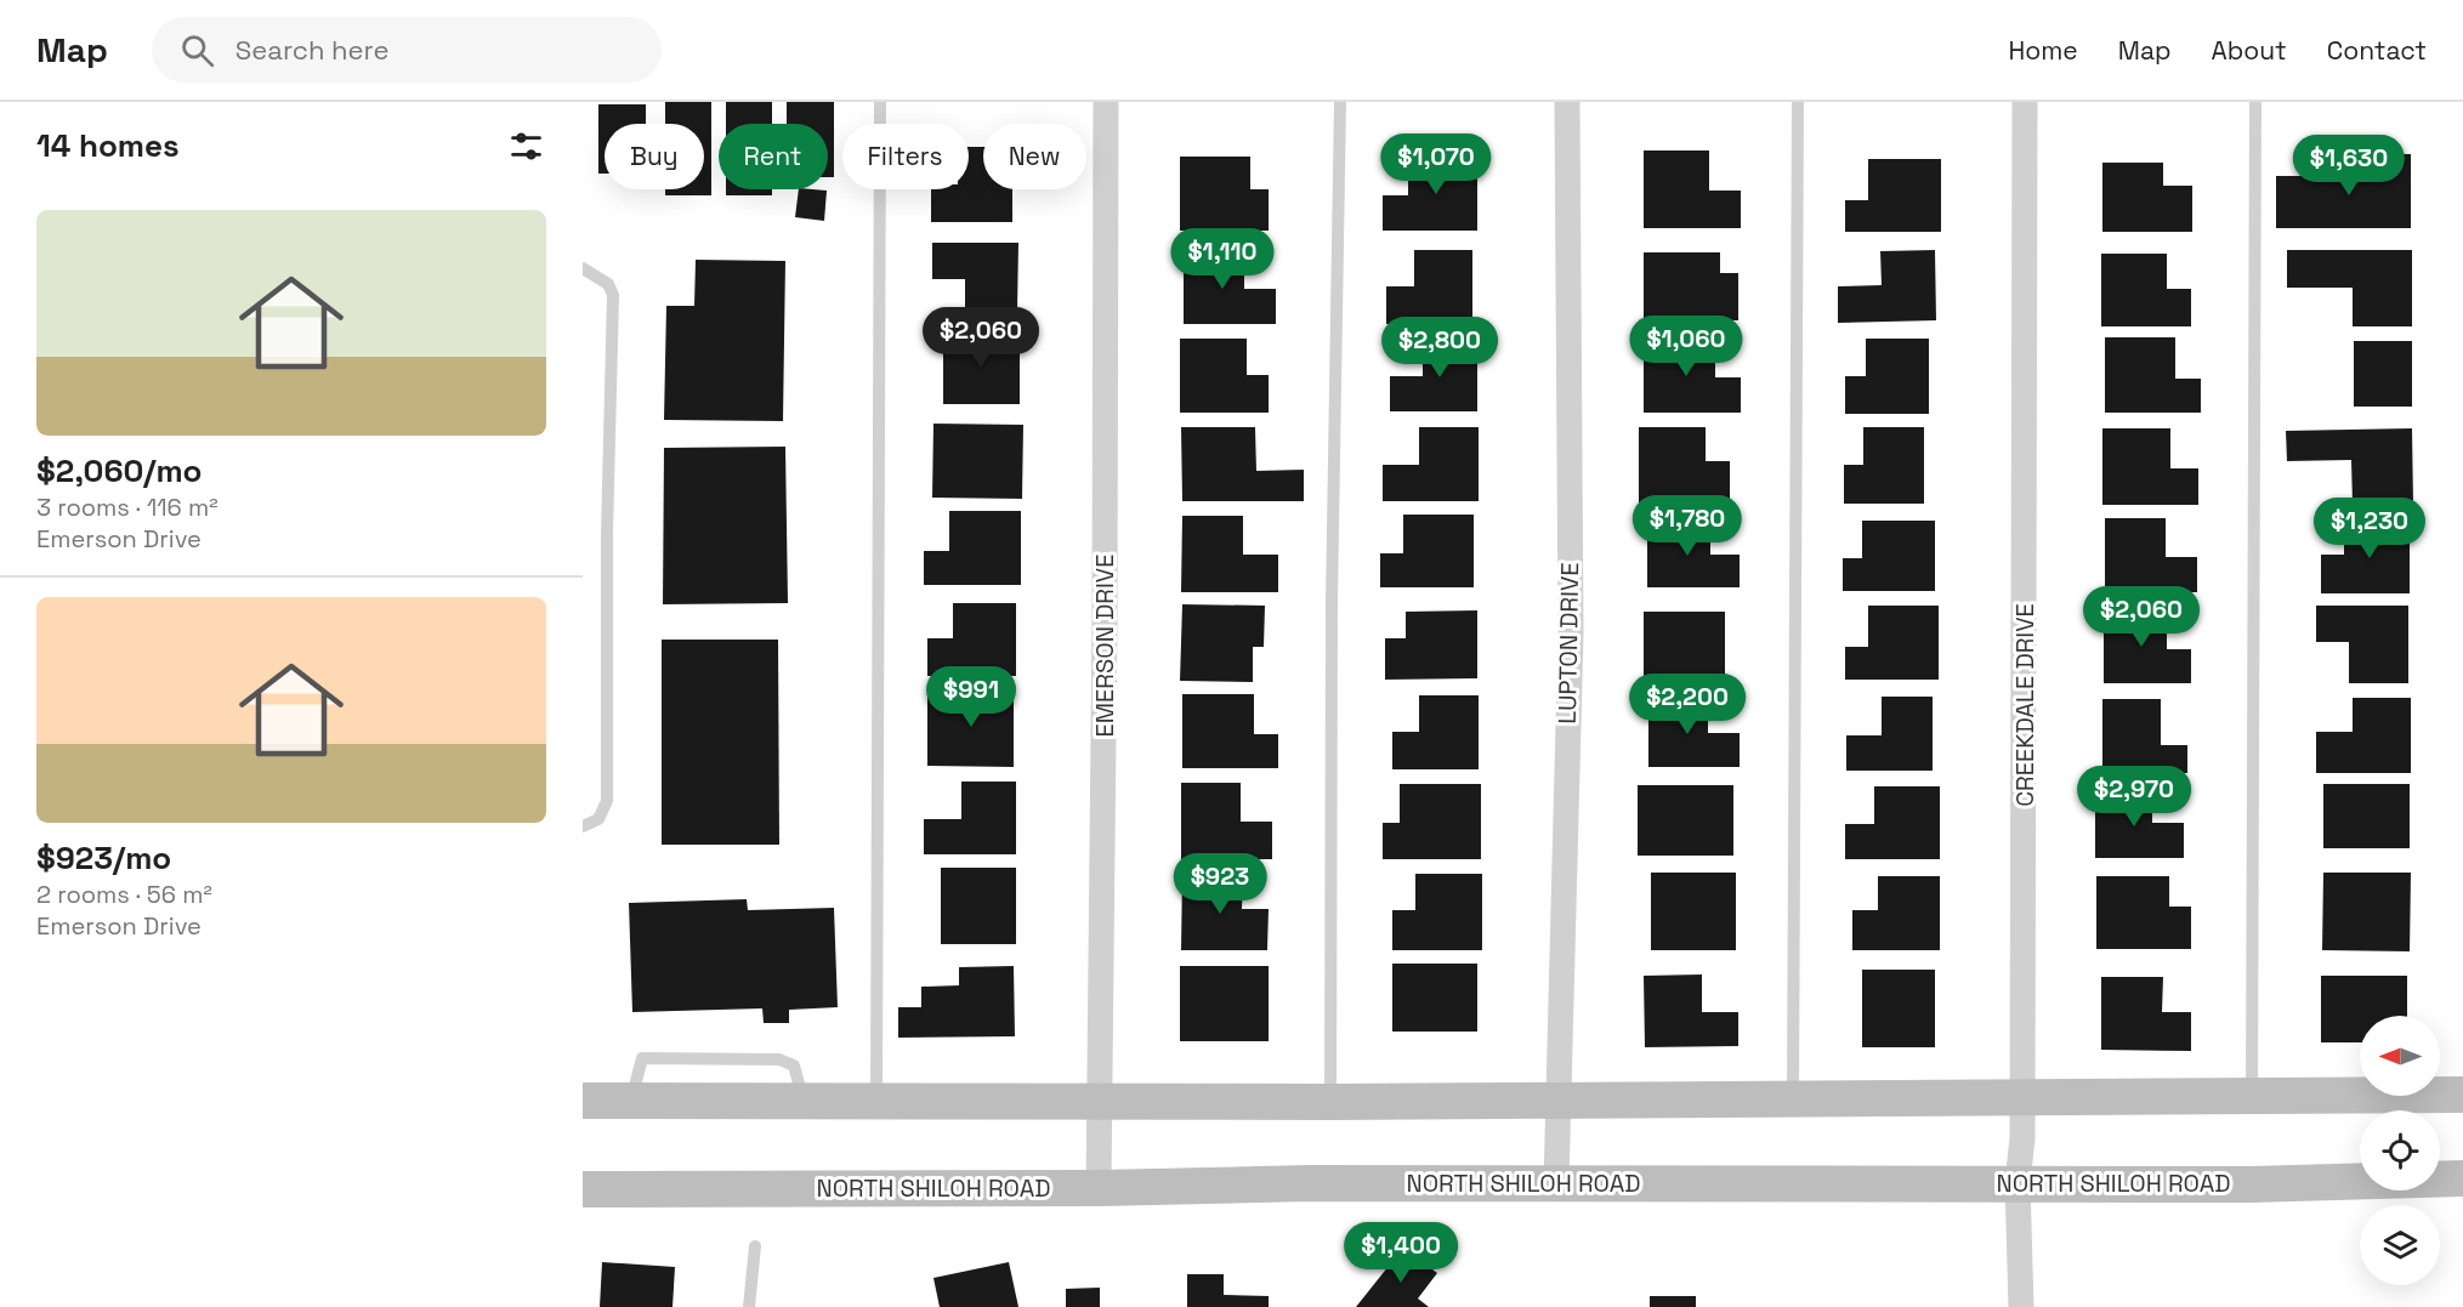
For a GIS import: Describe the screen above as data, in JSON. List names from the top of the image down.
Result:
{
  "streets": {
    "main road": ["NORTH SHILOH ROAD"],
    "street": ["LUPTON DRIVE", "EMERSON DRIVE", "CREEKDALE DRIVE"]
  },
  "crossings": [
    ["LUPTON DRIVE", "NORTH SHILOH ROAD"],
    ["EMERSON DRIVE", "NORTH SHILOH ROAD"],
    ["CREEKDALE DRIVE", "NORTH SHILOH ROAD"]
  ],
  "north": "left",
  "page": {
    "header": "Map",
    "search": "Search here",
    "nav": [
      "Home",
      "Map",
      "About",
      "Contact"
    ],
    "heading": "14 homes",
    "chip": [
      "Buy",
      "Rent",
      "Filters",
      "New"
    ],
    "price": [
      "$1,070",
      "$1,630",
      "$1,110",
      "$2,060",
      "$1,060",
      "$2,800",
      "$1,780",
      "$1,230",
      "$2,060",
      "$991",
      "$2,200",
      "$2,970",
      "$923",
      "$1,400"
    ],
    "list": [
      {
        "name": "$2,060/mo",
        "note": "3 rooms · 116 m² · Emerson Drive"
      },
      {
        "name": "$923/mo",
        "note": "2 rooms · 56 m² · Emerson Drive"
      }
    ]
  }
}
